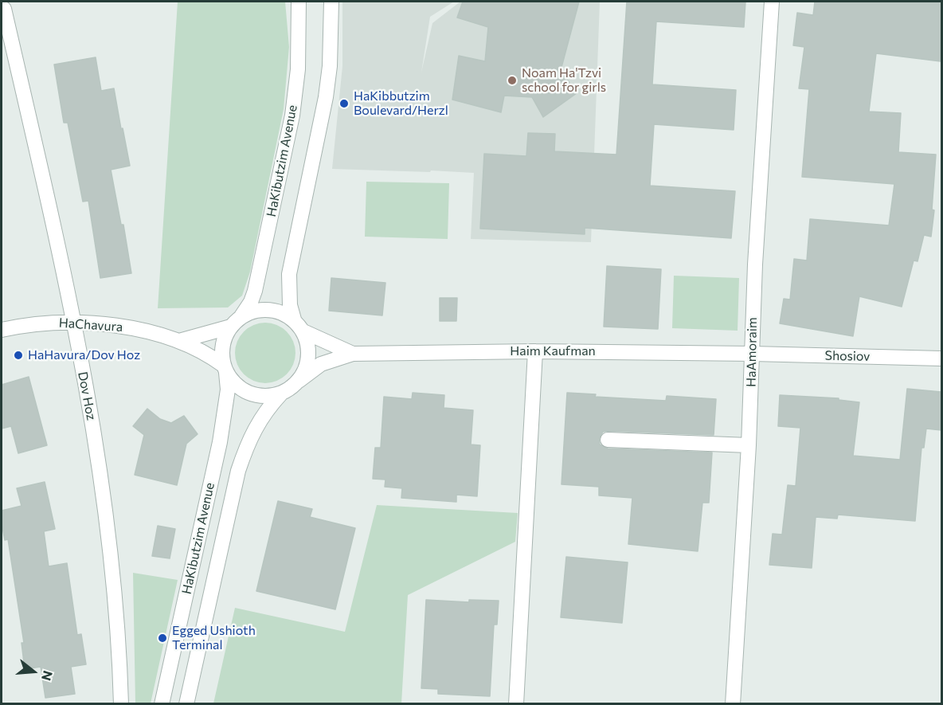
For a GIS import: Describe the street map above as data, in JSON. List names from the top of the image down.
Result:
{
  "streets": {
    "street": [
      "HaKibutzim Avenue",
      "HaChavura",
      "Haim Kaufman",
      "HaAmoraim",
      "Shosiov",
      "Dov Hoz"
    ]
  },
  "crossings": [
    ["HaKibutzim Avenue", "HaChavura"],
    ["HaKibutzim Avenue", "Haim Kaufman"],
    ["HaChavura", "Haim Kaufman"],
    ["HaChavura", "Dov Hoz"],
    ["Haim Kaufman", "HaAmoraim"],
    ["Haim Kaufman", "Shosiov"],
    ["HaAmoraim", "Shosiov"]
  ],
  "places": [
    "Noam Ha'Tzvi school for girls",
    "HaKibbutzim Boulevard/Herzl",
    "HaHavura/Dov Hoz",
    "Egged Ushioth Terminal"
  ],
  "north": "right"
}
